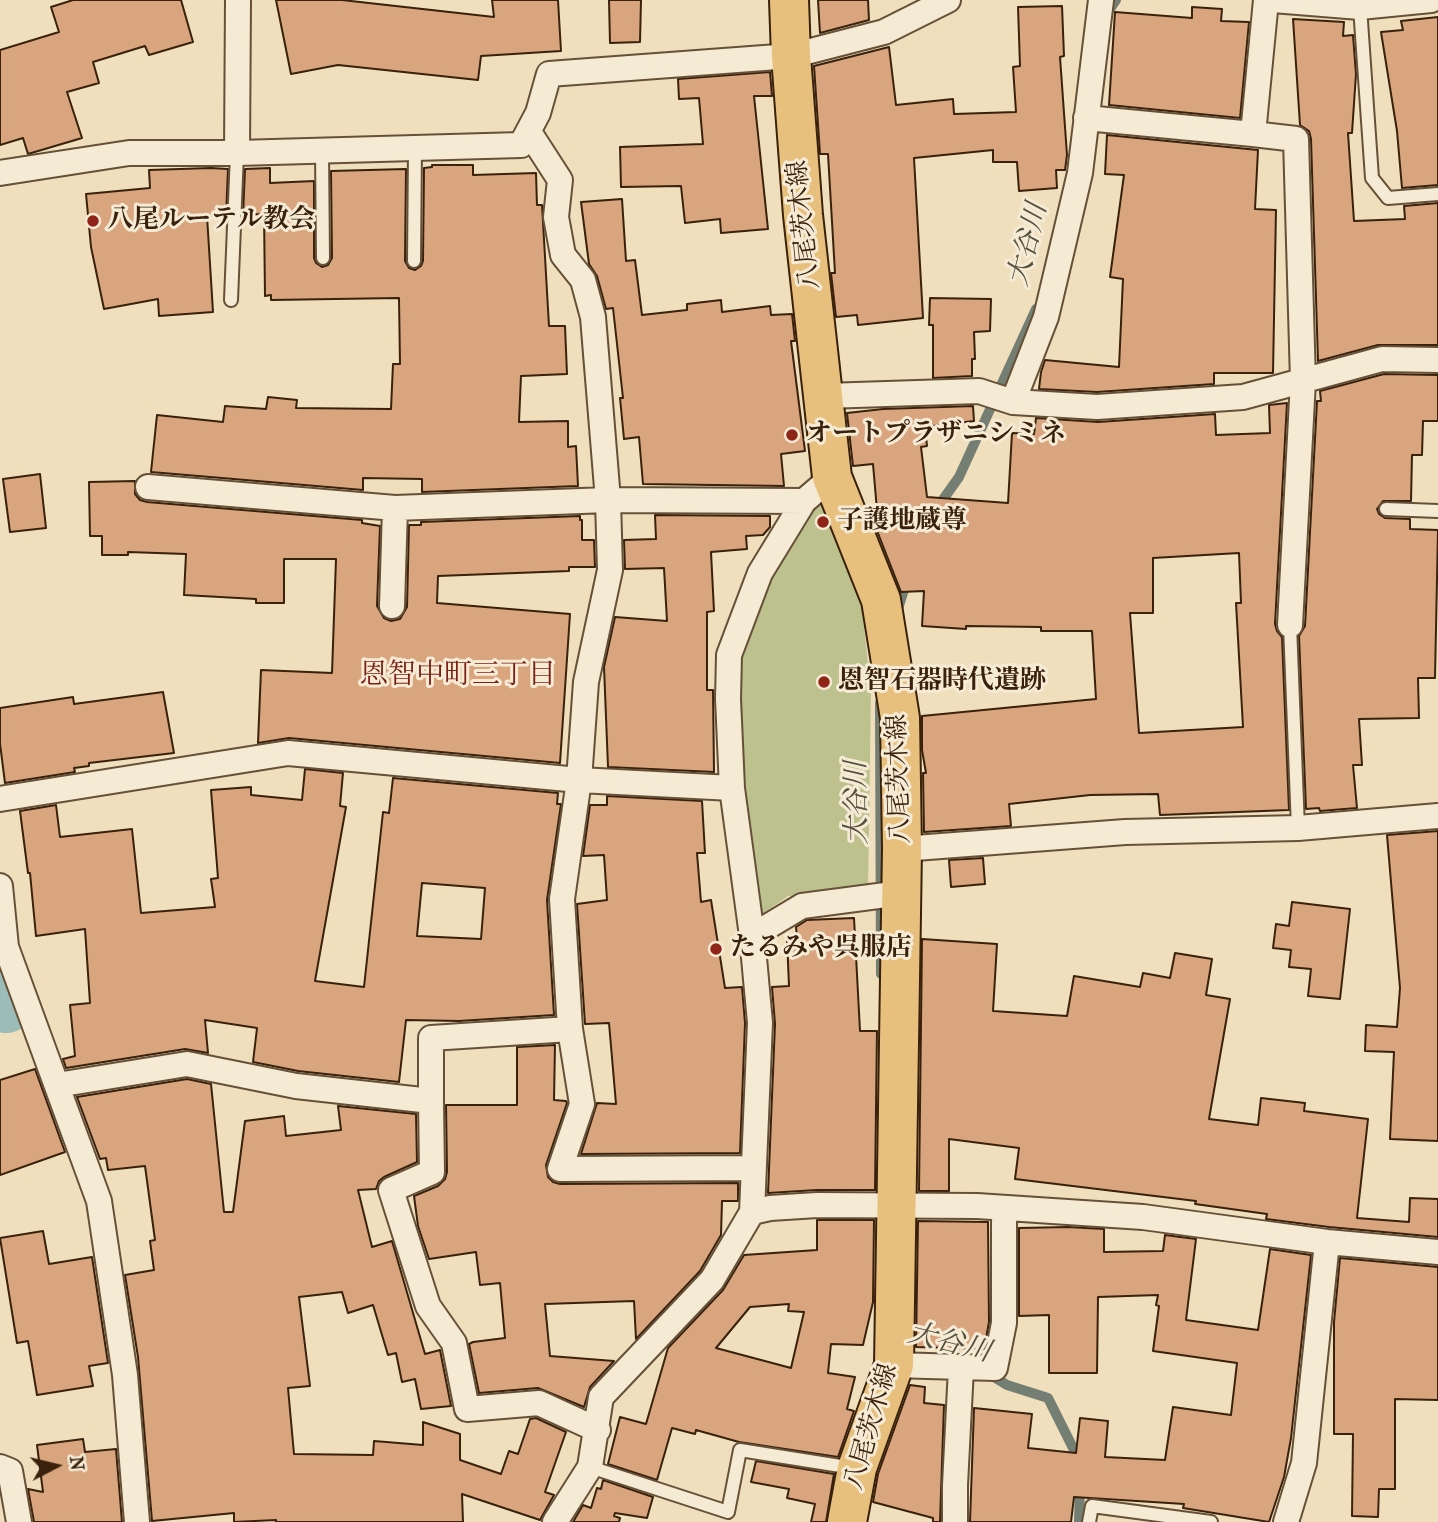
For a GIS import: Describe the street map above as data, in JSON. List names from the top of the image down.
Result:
{
  "streets": {
    "main road": ["八尾茨木線"]
  },
  "districts": ["恩智中町三丁目"],
  "water": ["大谷川"],
  "places": [
    "八尾ルーテル教会",
    "オートプラザニシミネ",
    "子護地蔵尊",
    "恩智石器時代遺跡",
    "たるみや呉服店"
  ],
  "north": "right"
}
